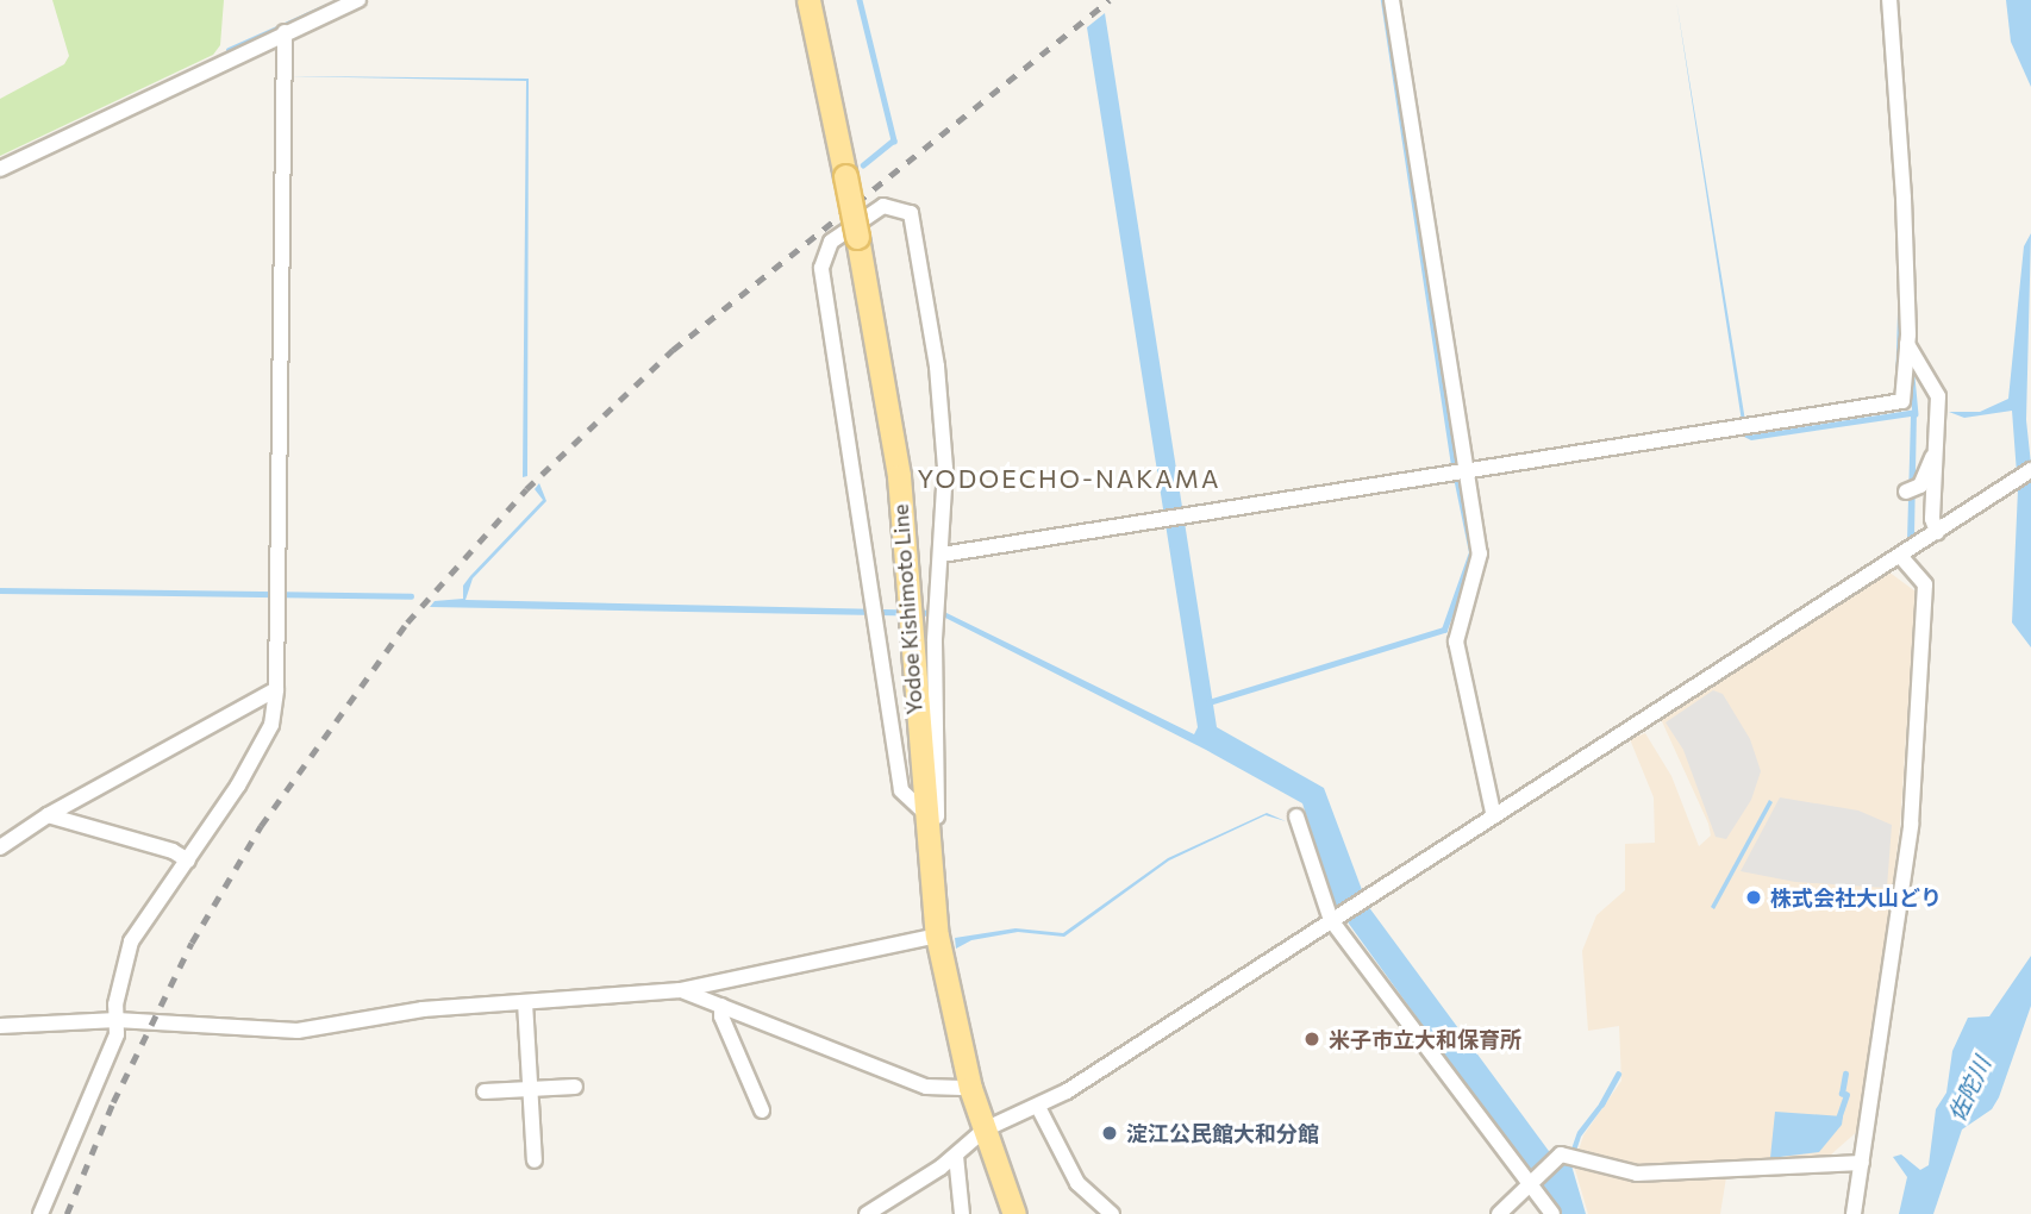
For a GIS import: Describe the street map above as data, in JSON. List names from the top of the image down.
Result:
{
  "streets": {
    "main road": ["Yodoe Kishimoto Line"]
  },
  "districts": ["YODOECHO-NAKAMA"],
  "water": ["佐陀川"],
  "places": ["株式会社大山どり", "米子市立大和保育所", "淀江公民館大和分館"]
}
